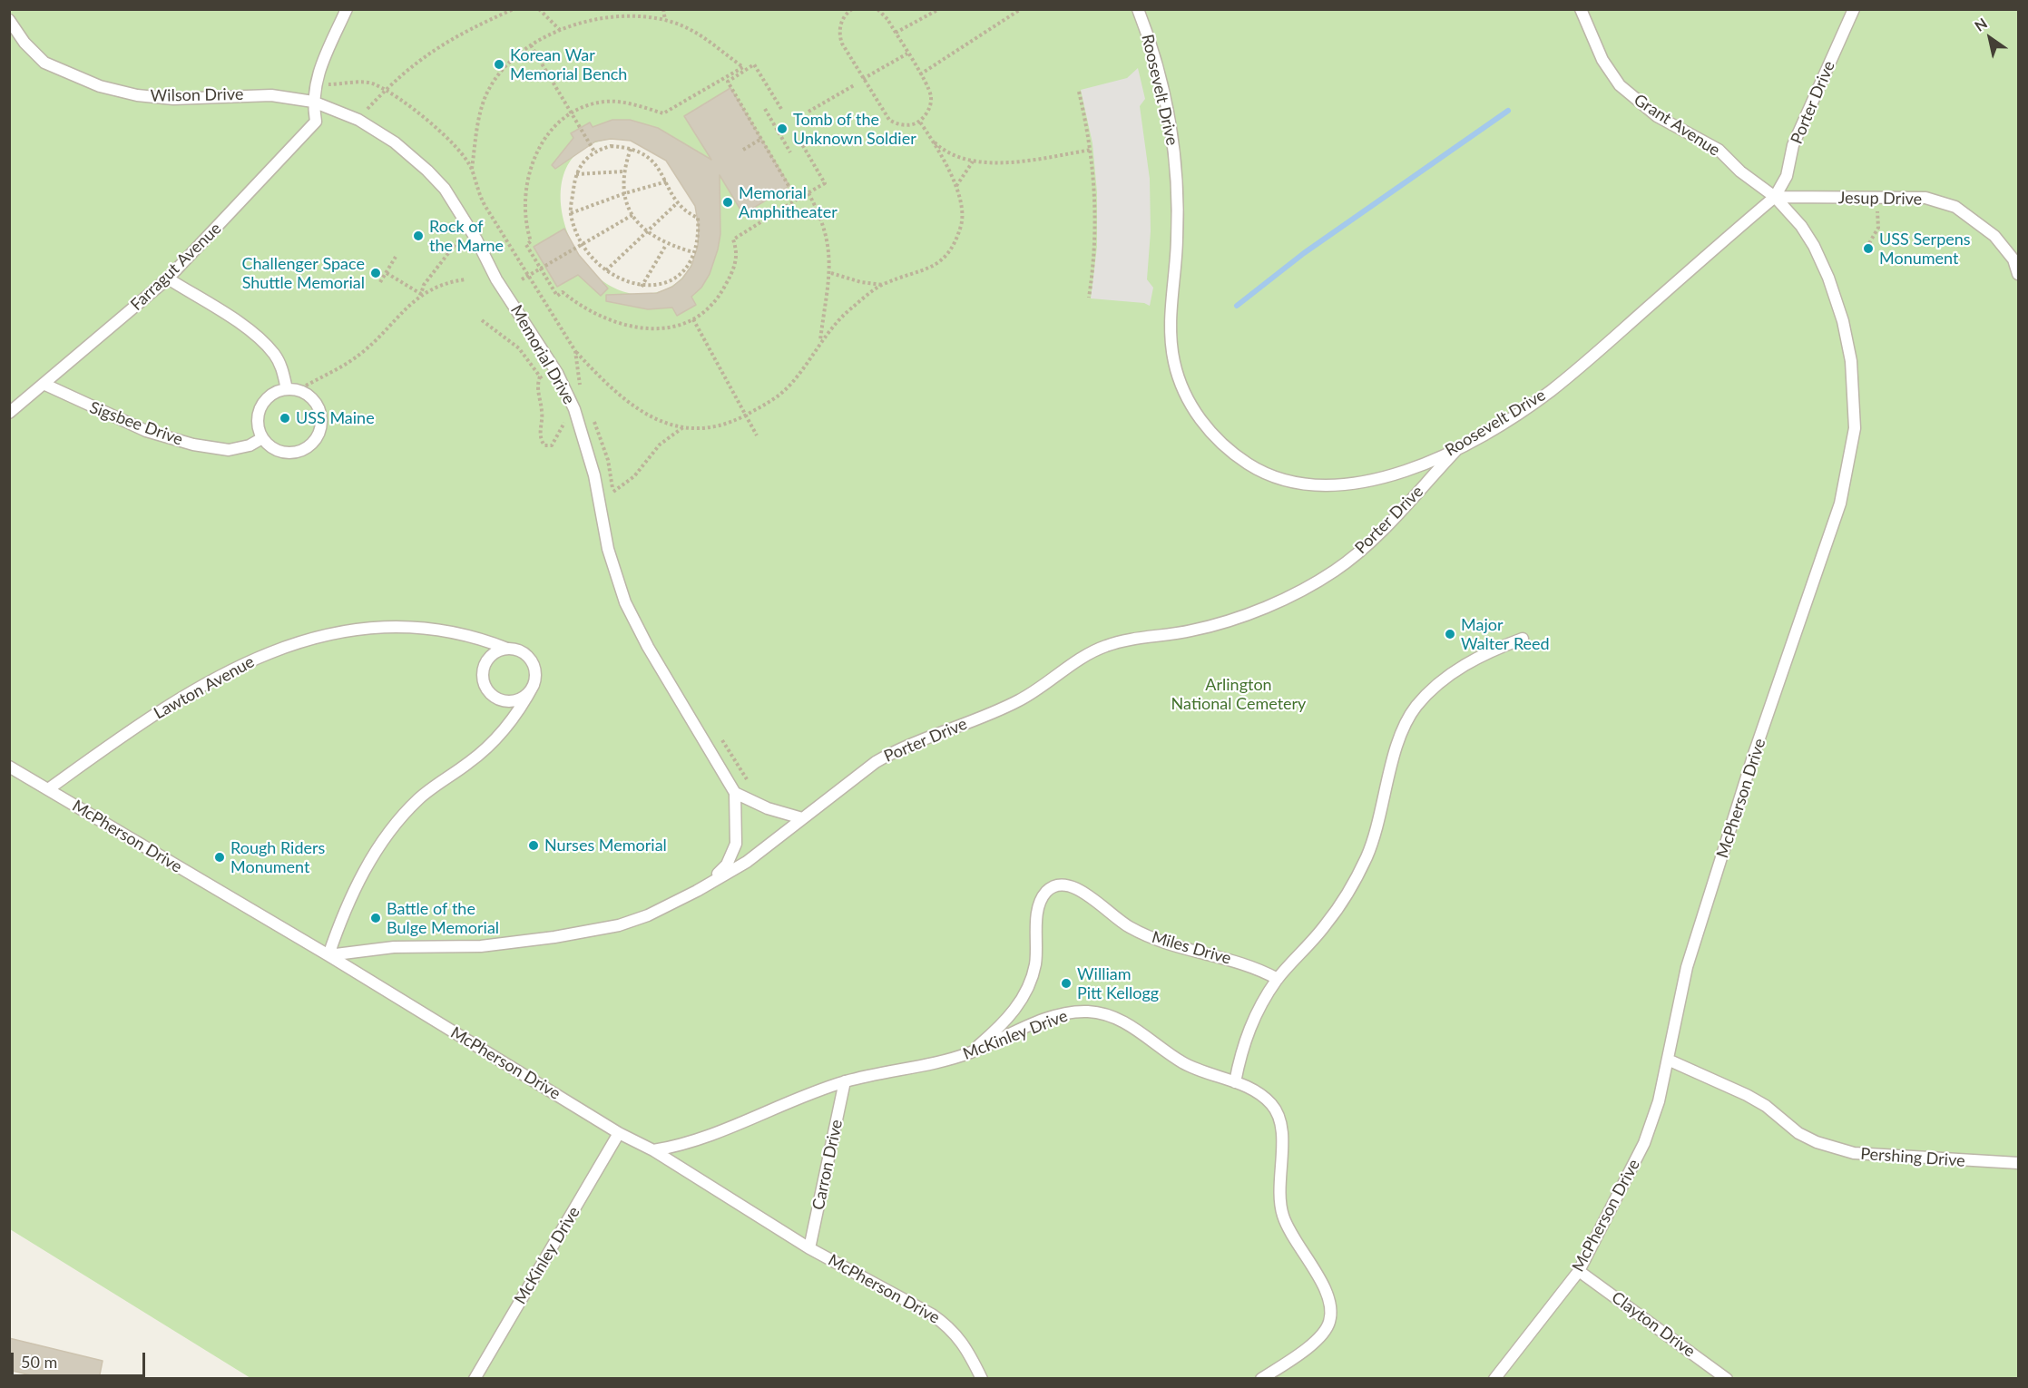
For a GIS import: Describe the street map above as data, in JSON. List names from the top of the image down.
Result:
{
  "streets": {
    "lane": [
      "Roosevelt Drive",
      "Wilson Drive",
      "Porter Drive",
      "Grant Avenue",
      "Jesup Drive",
      "Farragut Avenue",
      "Memorial Drive",
      "Sigsbee Drive",
      "Lawton Avenue",
      "McPherson Drive",
      "Miles Drive",
      "McKinley Drive",
      "Pershing Drive",
      "Carron Drive",
      "Clayton Drive"
    ]
  },
  "crossings": [
    ["Roosevelt Drive", "Porter Drive"],
    ["Roosevelt Drive", "Grant Avenue"],
    ["Roosevelt Drive", "Jesup Drive"],
    ["Roosevelt Drive", "McPherson Drive"],
    ["Wilson Drive", "Farragut Avenue"],
    ["Wilson Drive", "Memorial Drive"],
    ["Porter Drive", "Grant Avenue"],
    ["Porter Drive", "Jesup Drive"],
    ["Porter Drive", "Memorial Drive"],
    ["Porter Drive", "McPherson Drive"],
    ["Grant Avenue", "Jesup Drive"],
    ["Grant Avenue", "McPherson Drive"],
    ["Jesup Drive", "McPherson Drive"],
    ["Farragut Avenue", "Memorial Drive"],
    ["Farragut Avenue", "Sigsbee Drive"],
    ["Lawton Avenue", "McPherson Drive"],
    ["McPherson Drive", "McKinley Drive"],
    ["McPherson Drive", "Pershing Drive"],
    ["McPherson Drive", "Carron Drive"],
    ["McPherson Drive", "Clayton Drive"],
    ["Miles Drive", "McKinley Drive"],
    ["McKinley Drive", "Carron Drive"]
  ],
  "parks": ["Arlington National Cemetery"],
  "places": [
    "Korean War Memorial Bench",
    "Tomb of the Unknown Soldier",
    "Memorial Amphitheater",
    "Rock of the Marne",
    "USS Serpens Monument",
    "Challenger Space Shuttle Memorial",
    "USS Maine",
    "Major Walter Reed",
    "Nurses Memorial",
    "Rough Riders Monument",
    "Battle of the Bulge Memorial",
    "William Pitt Kellogg"
  ],
  "scale_bar": "50 m",
  "north": "top left"
}
